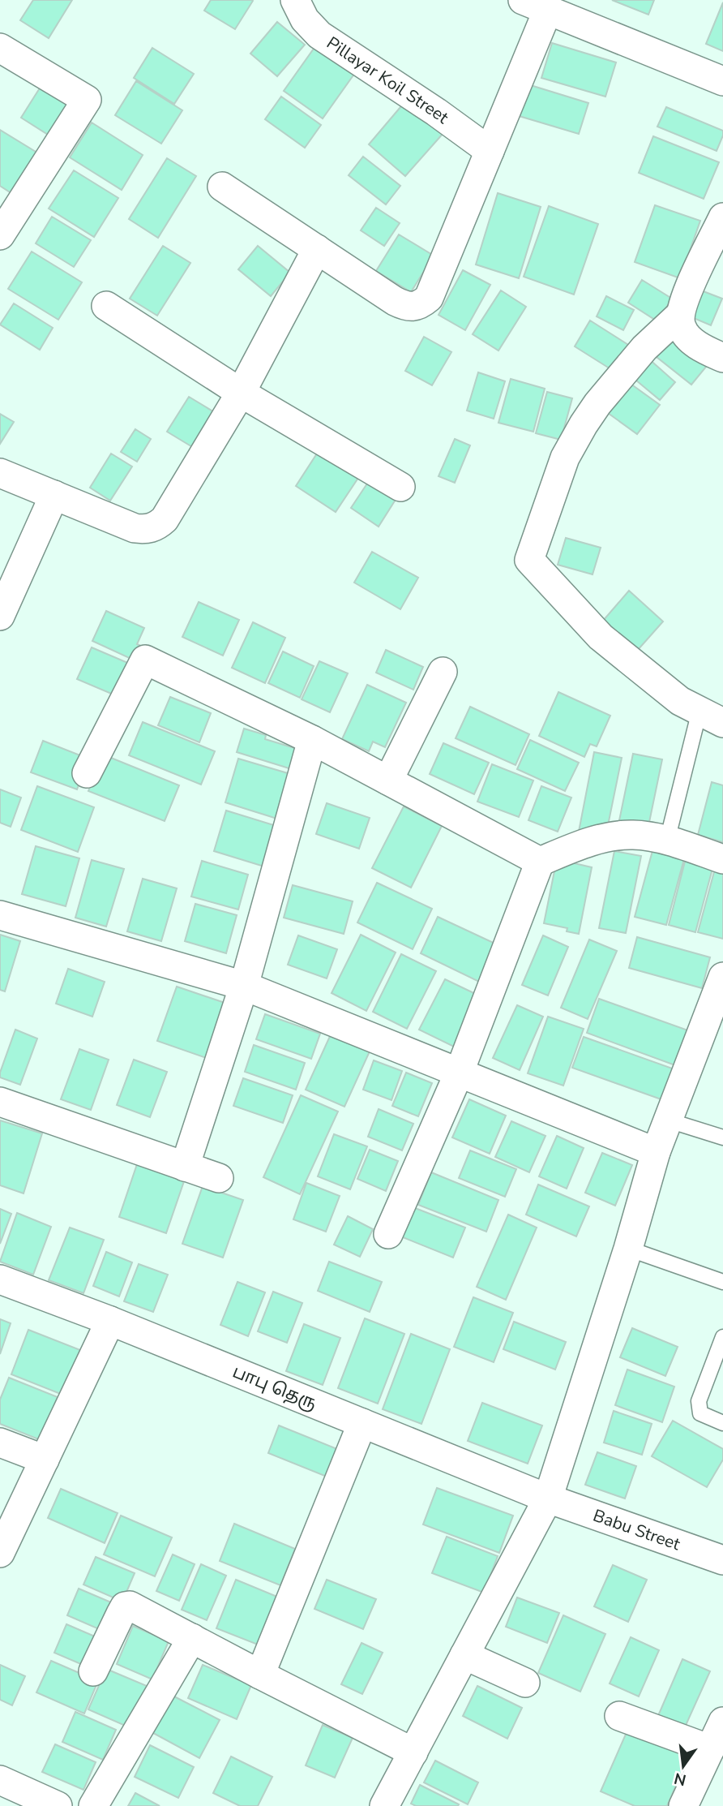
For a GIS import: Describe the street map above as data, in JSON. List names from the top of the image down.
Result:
{
  "streets": {
    "street": ["Pillayar Koil Street", "பாபு தெரு", "Babu Street"]
  },
  "crossings": [
    ["பாபு தெரு", "Babu Street"]
  ],
  "north": "bottom"
}
